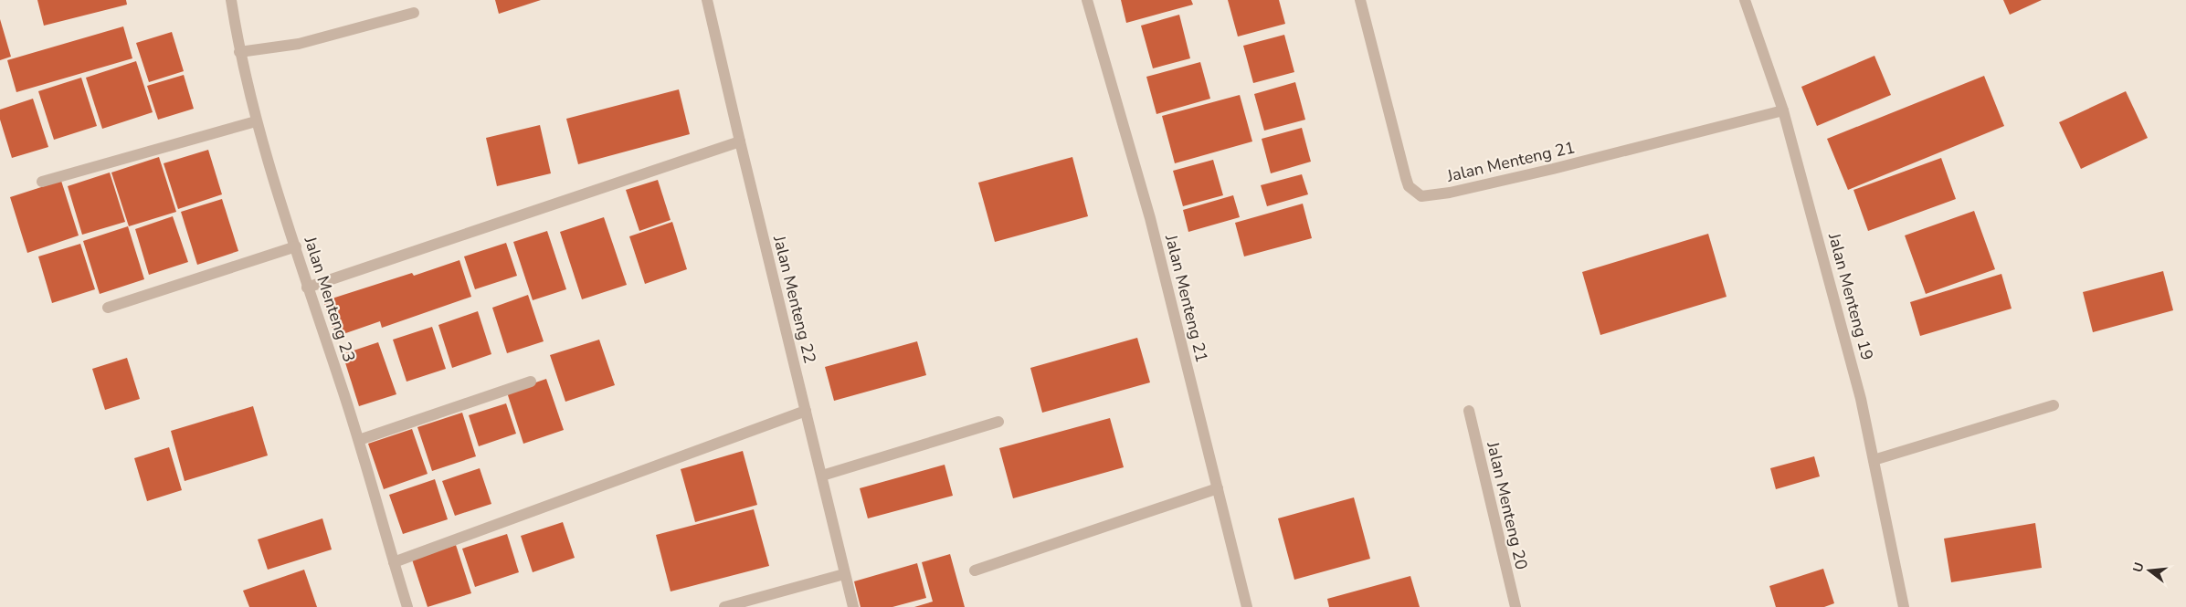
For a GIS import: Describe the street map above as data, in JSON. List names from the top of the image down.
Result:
{
  "streets": {
    "street": [
      "Jalan Menteng 21",
      "Jalan Menteng 19",
      "Jalan Menteng 23",
      "Jalan Menteng 22",
      "Jalan Menteng 20"
    ]
  },
  "crossings": [
    ["Jalan Menteng 21", "Jalan Menteng 19"]
  ],
  "north": "left"
}
